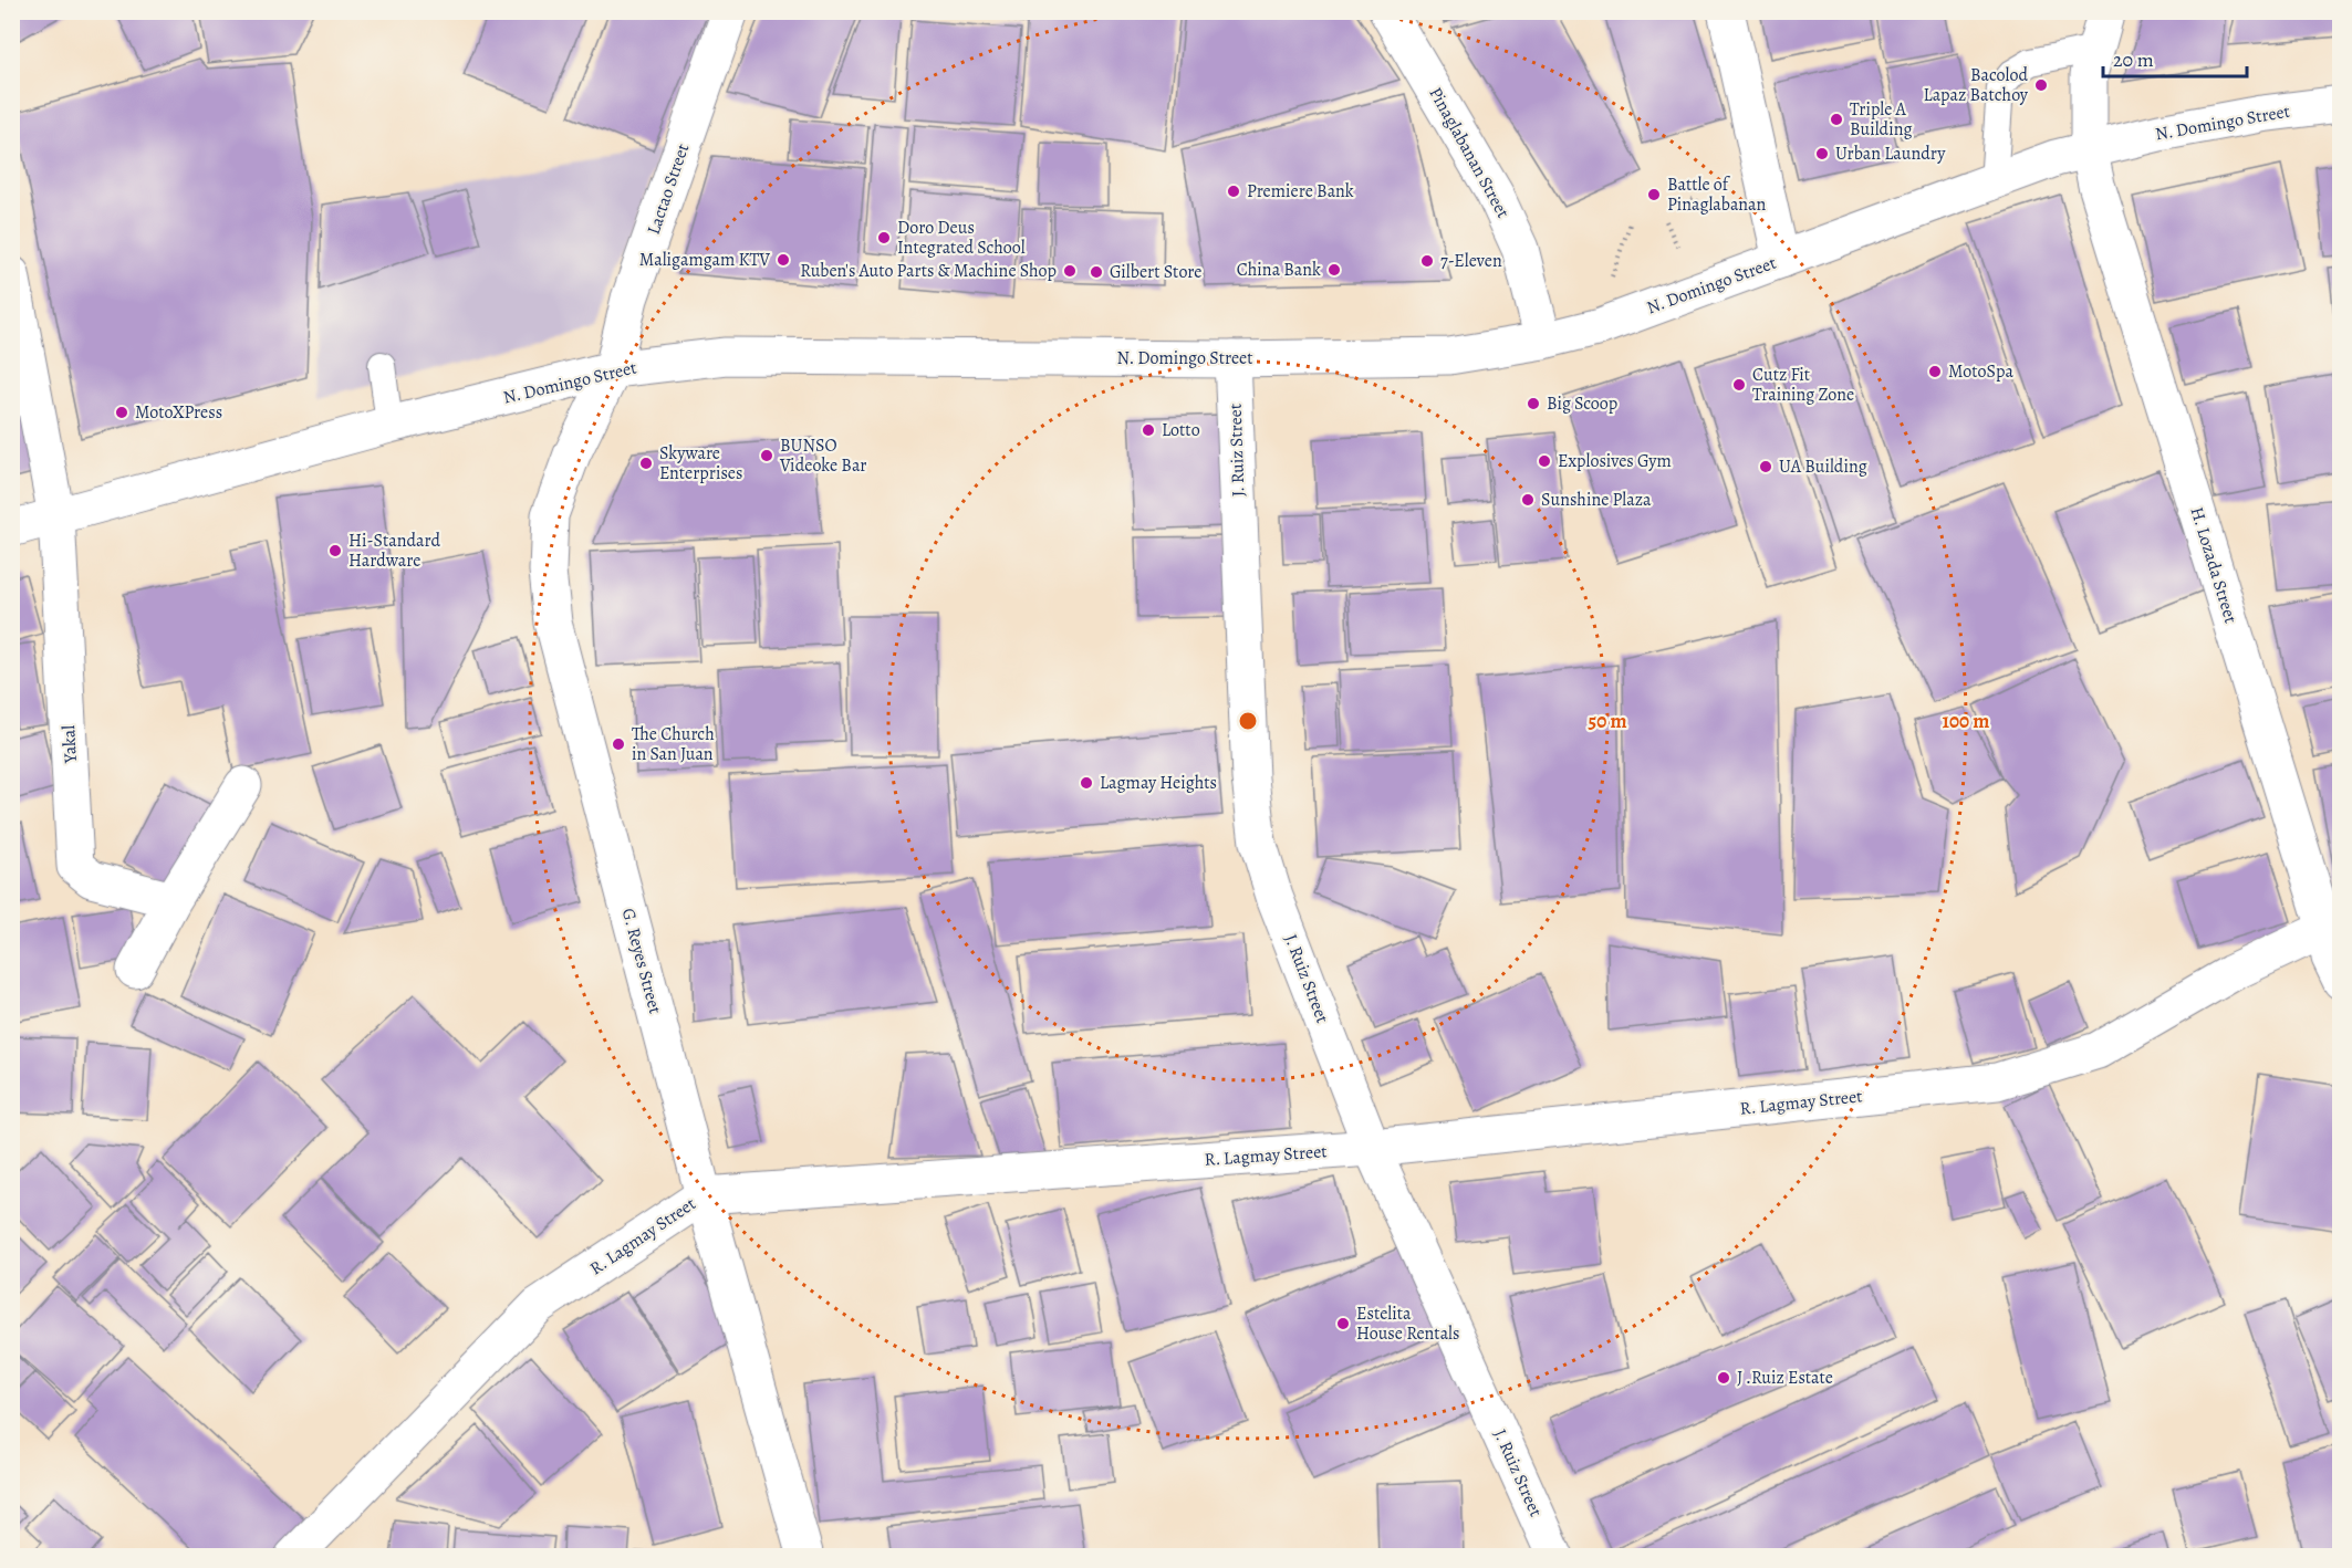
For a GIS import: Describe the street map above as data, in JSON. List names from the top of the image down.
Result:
{
  "streets": {
    "street": [
      "N. Domingo Street",
      "Pinaglabanan Street",
      "Lactao Street",
      "J. Ruiz Street",
      "H. Lozada Street",
      "Yakal",
      "G. Reyes Street",
      "R. Lagmay Street"
    ]
  },
  "crossings": [
    ["N. Domingo Street", "Pinaglabanan Street"],
    ["N. Domingo Street", "Lactao Street"],
    ["N. Domingo Street", "J. Ruiz Street"],
    ["N. Domingo Street", "H. Lozada Street"],
    ["N. Domingo Street", "Yakal"],
    ["N. Domingo Street", "G. Reyes Street"],
    ["Lactao Street", "G. Reyes Street"],
    ["J. Ruiz Street", "R. Lagmay Street"],
    ["H. Lozada Street", "R. Lagmay Street"],
    ["G. Reyes Street", "R. Lagmay Street"]
  ],
  "places": [
    "Bacolod Lapaz Batchoy",
    "Triple A Building",
    "Urban Laundry",
    "Premiere Bank",
    "Battle of Pinaglabanan",
    "Doro Deus Integrated School",
    "Maligamgam KTV",
    "7-Eleven",
    "China Bank",
    "Ruben's Auto Parts & Machine Shop",
    "Gilbert Store",
    "MotoSpa",
    "Cutz Fit Training Zone",
    "Big Scoop",
    "MotoXPress",
    "Lotto",
    "BUNSO Videoke Bar",
    "Explosives Gym",
    "Skyware Enterprises",
    "UA Building",
    "Sunshine Plaza",
    "Hi-Standard Hardware",
    "The Church in San Juan",
    "Lagmay Heights",
    "Estelita House Rentals",
    "J .Ruiz Estate"
  ],
  "scale_bar": "20 m",
  "rings": ["50 m", "100 m"]
}
